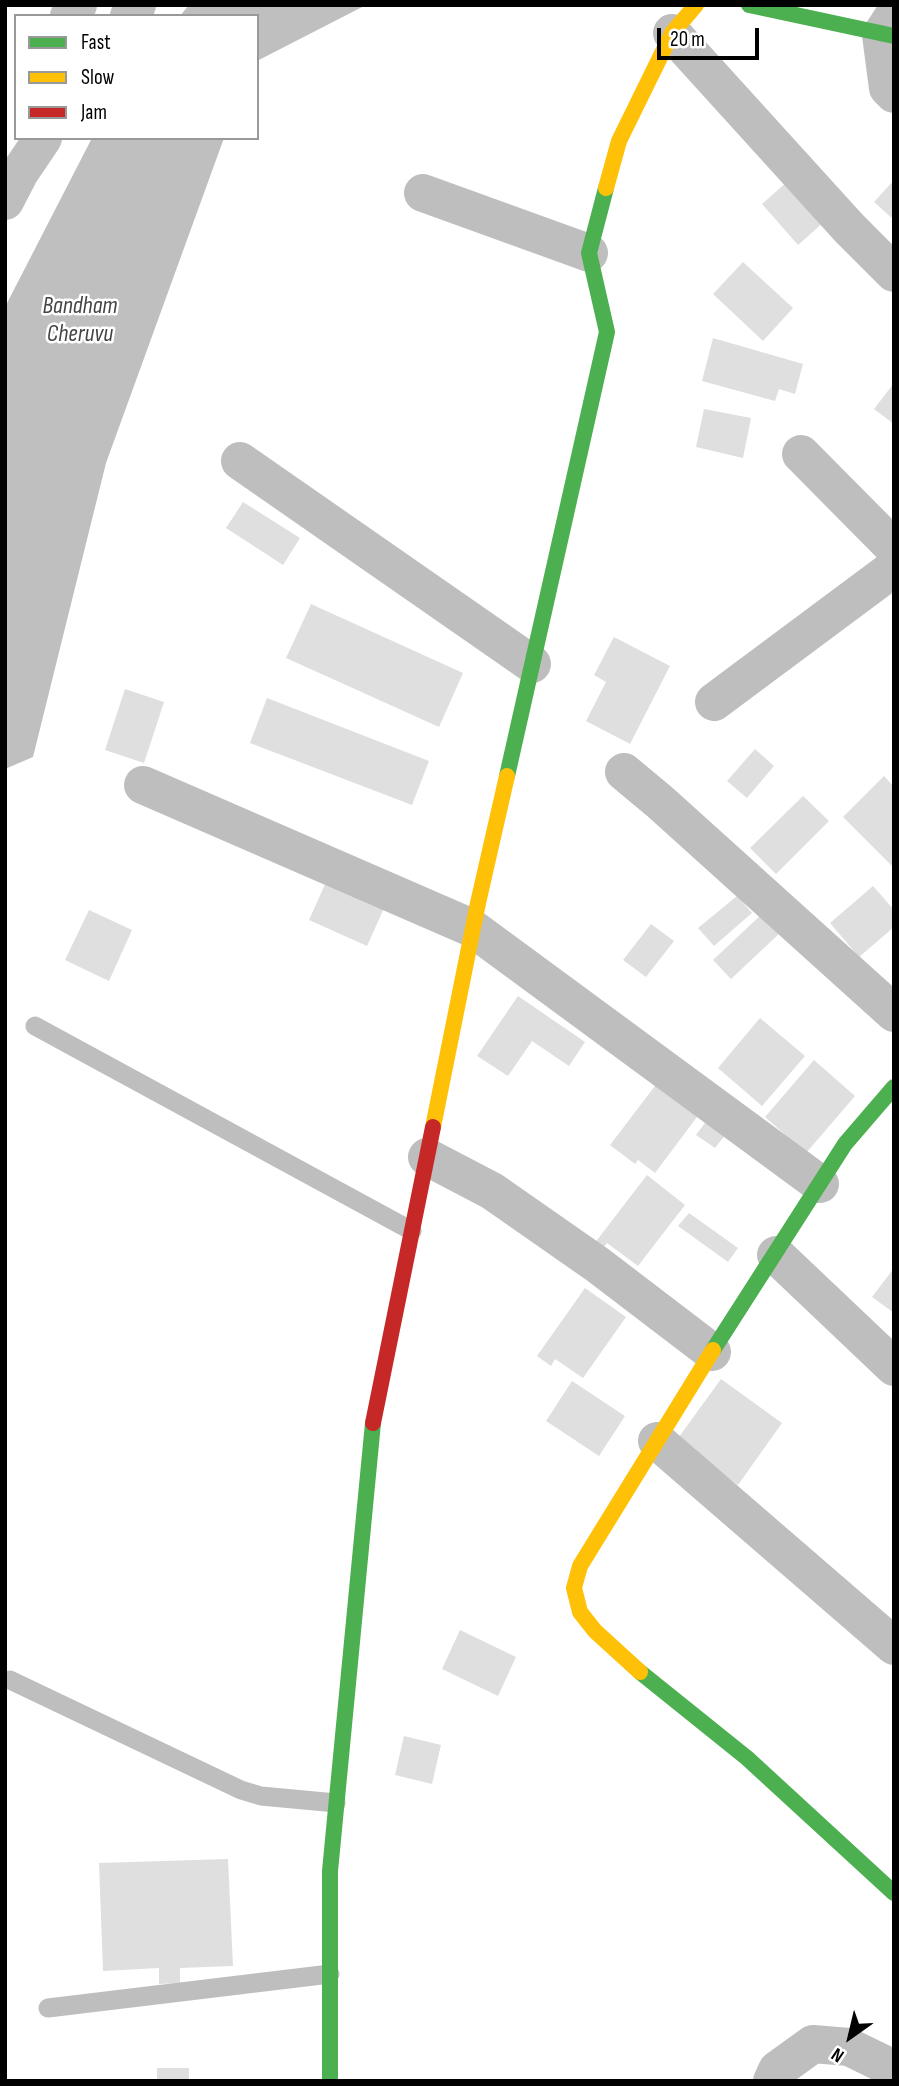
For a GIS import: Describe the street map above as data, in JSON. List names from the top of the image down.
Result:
{
  "water": ["Bandham Cheruvu"],
  "legend": ["Fast", "Slow", "Jam"],
  "scale_bar": "20 m",
  "north": "bottom left"
}
